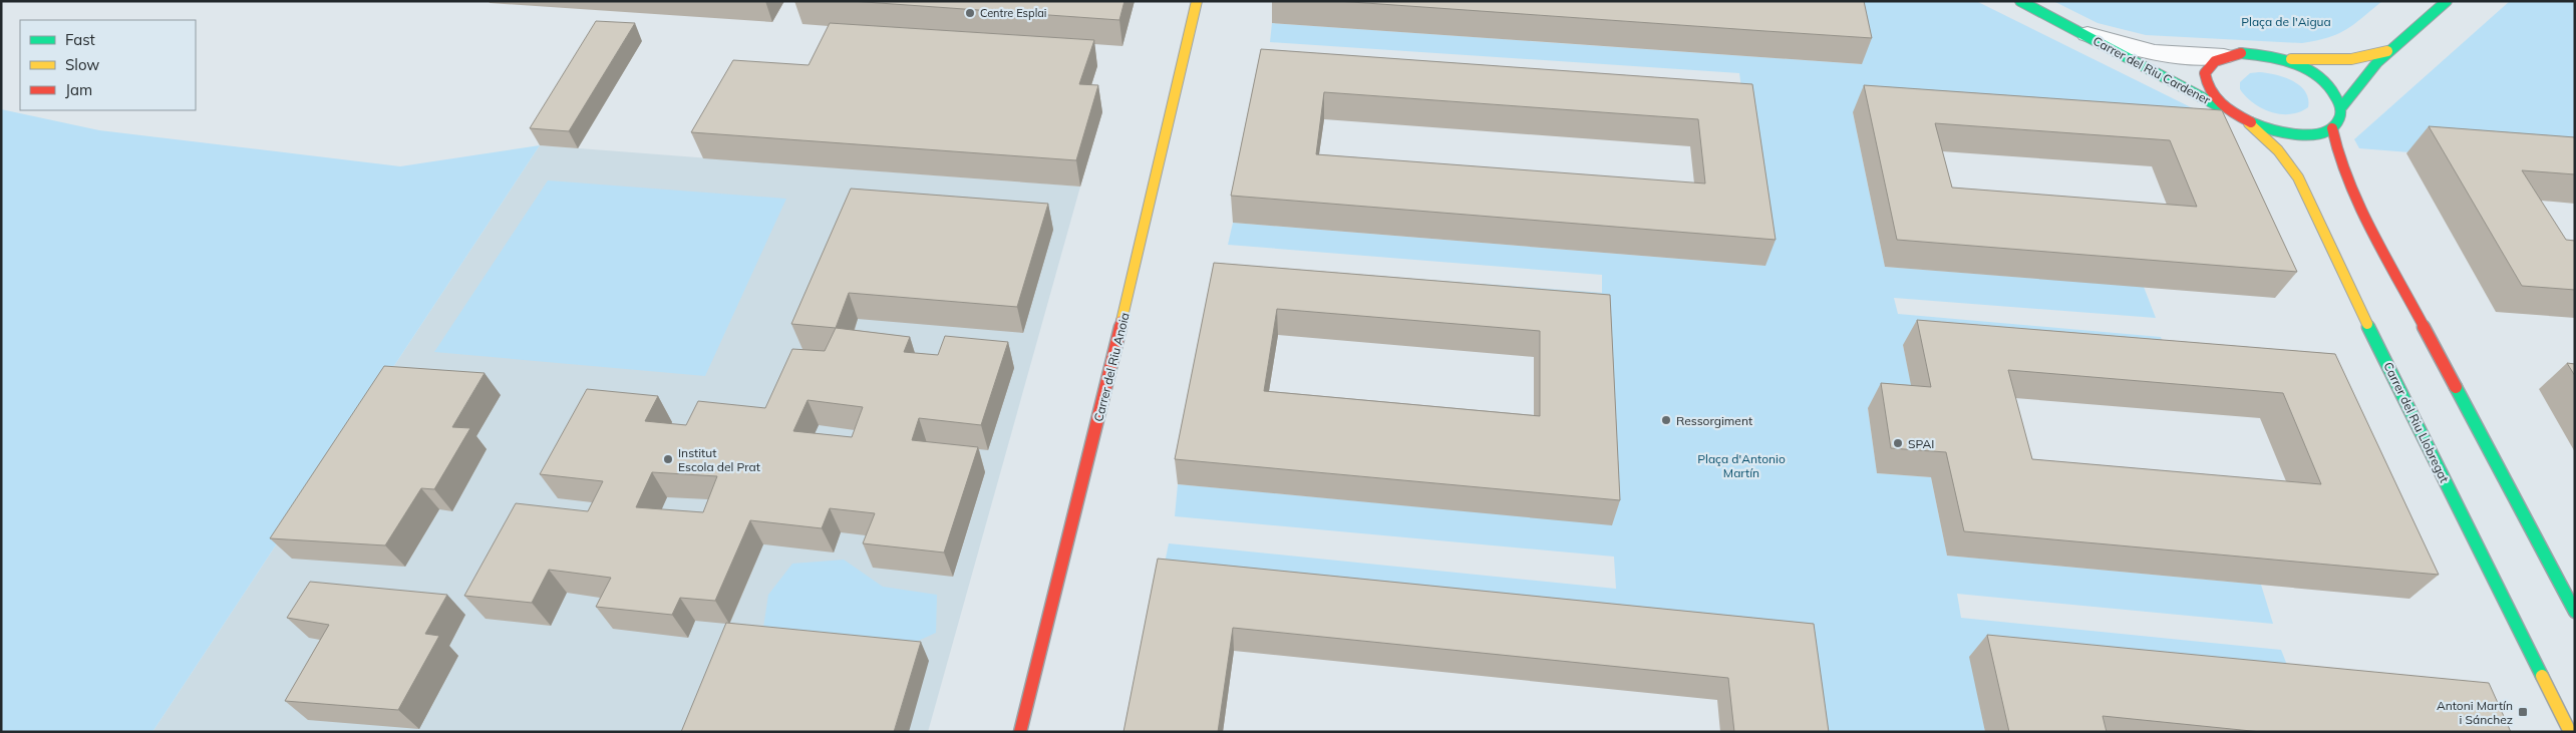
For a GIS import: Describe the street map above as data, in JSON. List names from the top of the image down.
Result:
{
  "streets": {
    "street": ["Carrer del Riu Cardener", "Carrer del Riu Anoia", "Carrer del Riu Llobregat"]
  },
  "crossings": [
    ["Carrer del Riu Cardener", "Carrer del Riu Llobregat"]
  ],
  "parks": ["Plaça de l'Aigua", "Plaça d'Antonio Martín"],
  "places": {
    "other": [
      "Centre Esplai",
      "Ressorgiment",
      "SPAI",
      "Institut Escola del Prat"
    ],
    "transit": ["Antoni Martín i Sánchez"]
  },
  "legend": ["Fast", "Slow", "Jam"]
}
